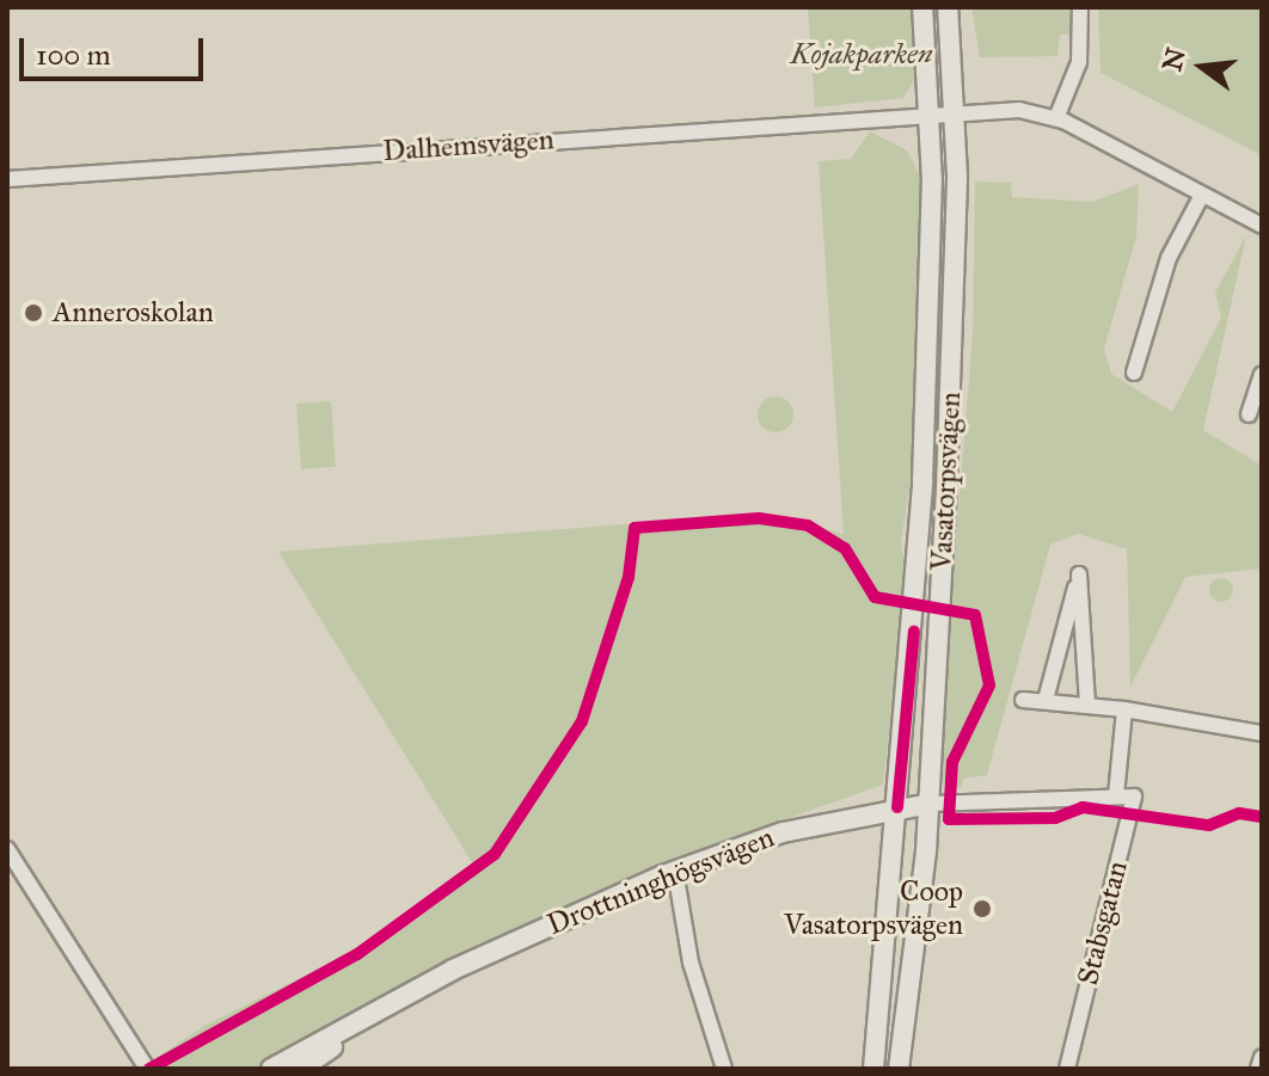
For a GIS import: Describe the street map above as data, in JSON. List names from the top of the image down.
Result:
{
  "streets": {
    "main road": ["Vasatorpsvägen", "Drottninghögsvägen"],
    "street": ["Dalhemsvägen", "Stabsgatan"]
  },
  "crossings": [
    ["Dalhemsvägen", "Vasatorpsvägen"],
    ["Vasatorpsvägen", "Drottninghögsvägen"]
  ],
  "parks": ["Kojakparken"],
  "places": ["Anneroskolan", "Coop Vasatorpsvägen"],
  "scale_bar": "100 m",
  "north": "left"
}
